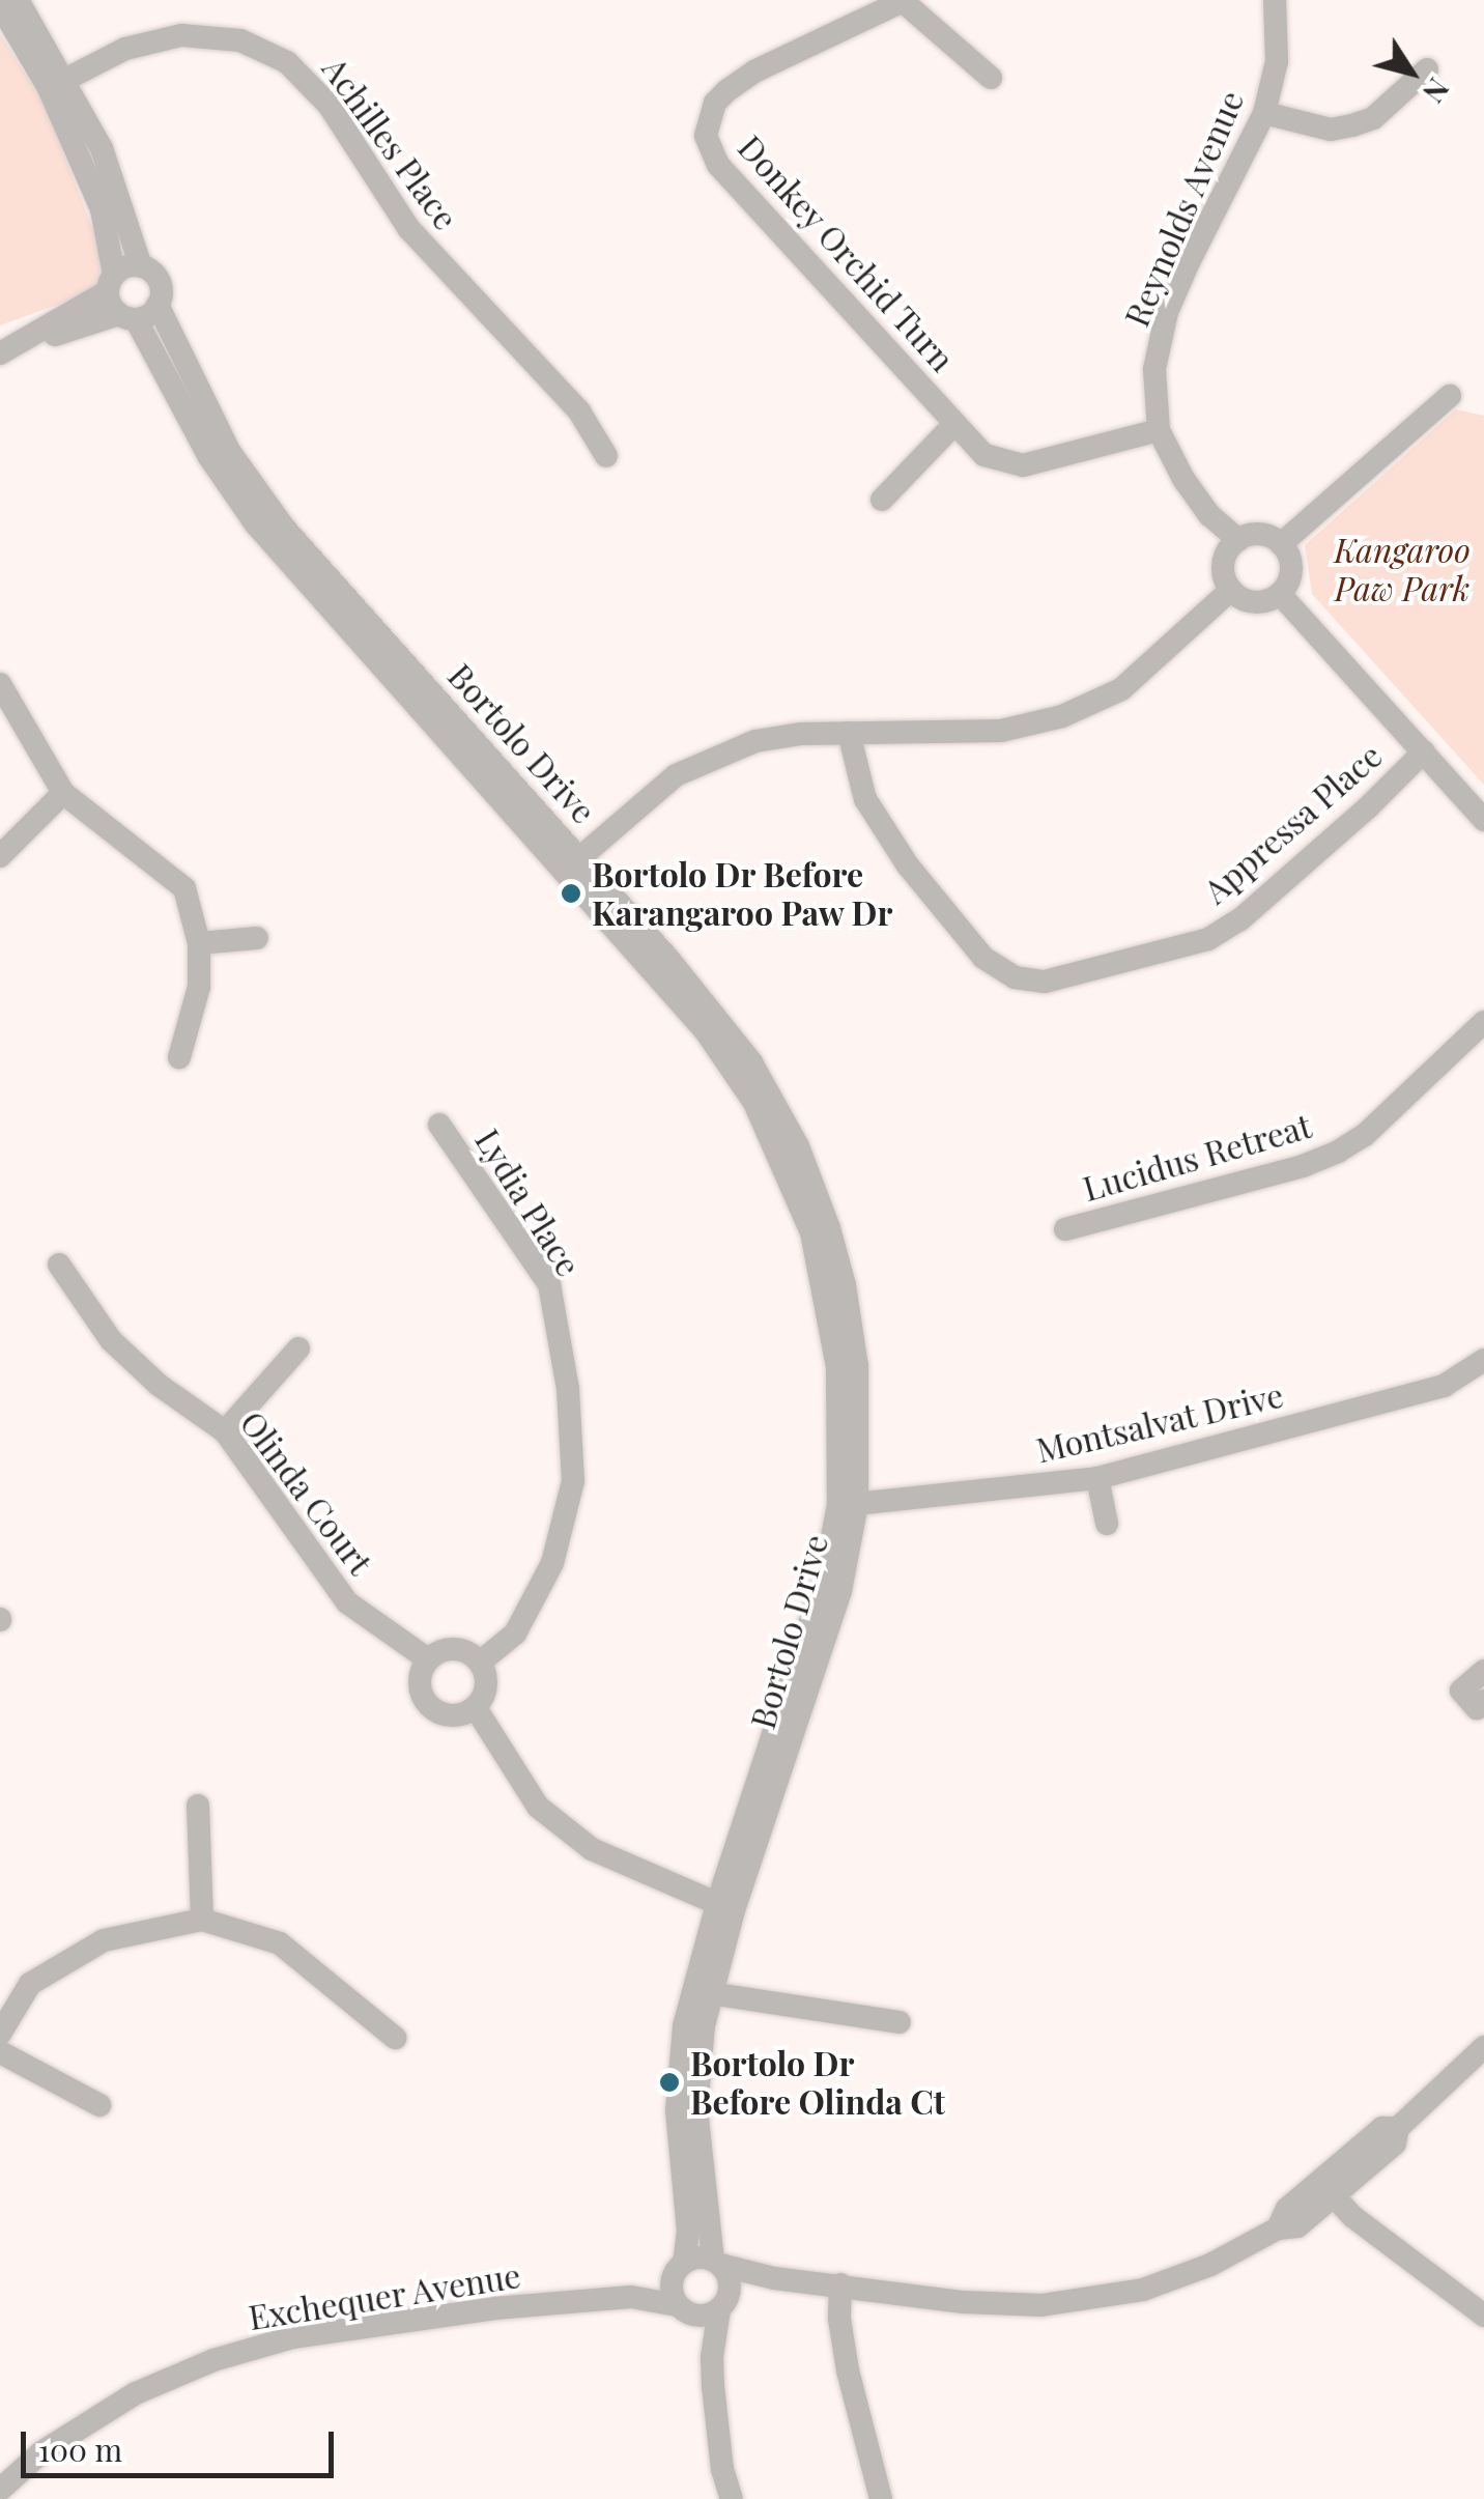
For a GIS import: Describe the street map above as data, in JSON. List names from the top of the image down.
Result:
{
  "streets": {
    "street": [
      "Achilles Place",
      "Reynolds Avenue",
      "Donkey Orchid Turn",
      "Bortolo Drive",
      "Appressa Place",
      "Lucidus Retreat",
      "Lydia Place",
      "Montsalvat Drive",
      "Olinda Court",
      "Exchequer Avenue"
    ]
  },
  "crossings": [
    ["Reynolds Avenue", "Donkey Orchid Turn"],
    ["Bortolo Drive", "Montsalvat Drive"],
    ["Bortolo Drive", "Exchequer Avenue"],
    ["Lydia Place", "Olinda Court"]
  ],
  "parks": ["Kangaroo Paw Park"],
  "places": ["Bortolo Dr Before Karangaroo Paw Dr", "Bortolo Dr Before Olinda Ct"],
  "scale_bar": "100 m",
  "north": "bottom right"
}
